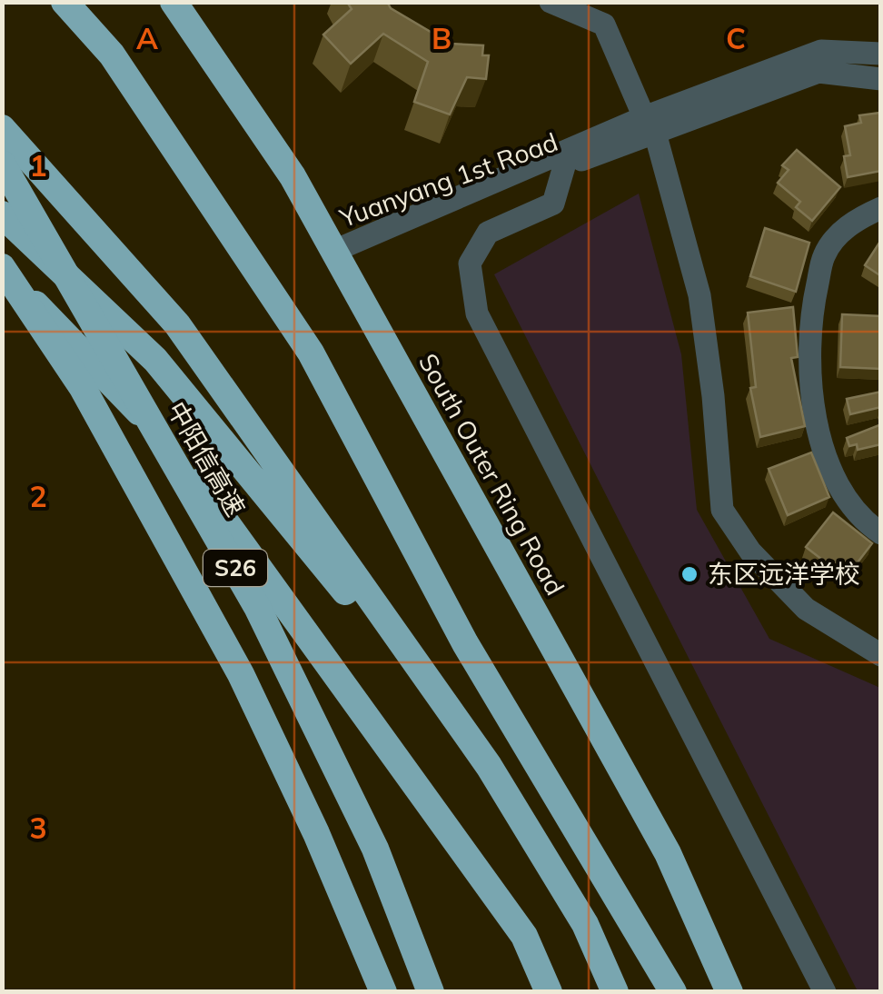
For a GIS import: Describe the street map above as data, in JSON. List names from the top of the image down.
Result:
{
  "streets": {
    "highway": ["中阳信高速", "South Outer Ring Road", "S26"],
    "street": ["Yuanyang 1st Road"]
  },
  "crossings": [
    ["Yuanyang 1st Road", "South Outer Ring Road"]
  ],
  "places": ["东区远洋学校"],
  "grid": {
    "columns": ["A", "B", "C"],
    "rows": ["1", "2", "3"]
  }
}
